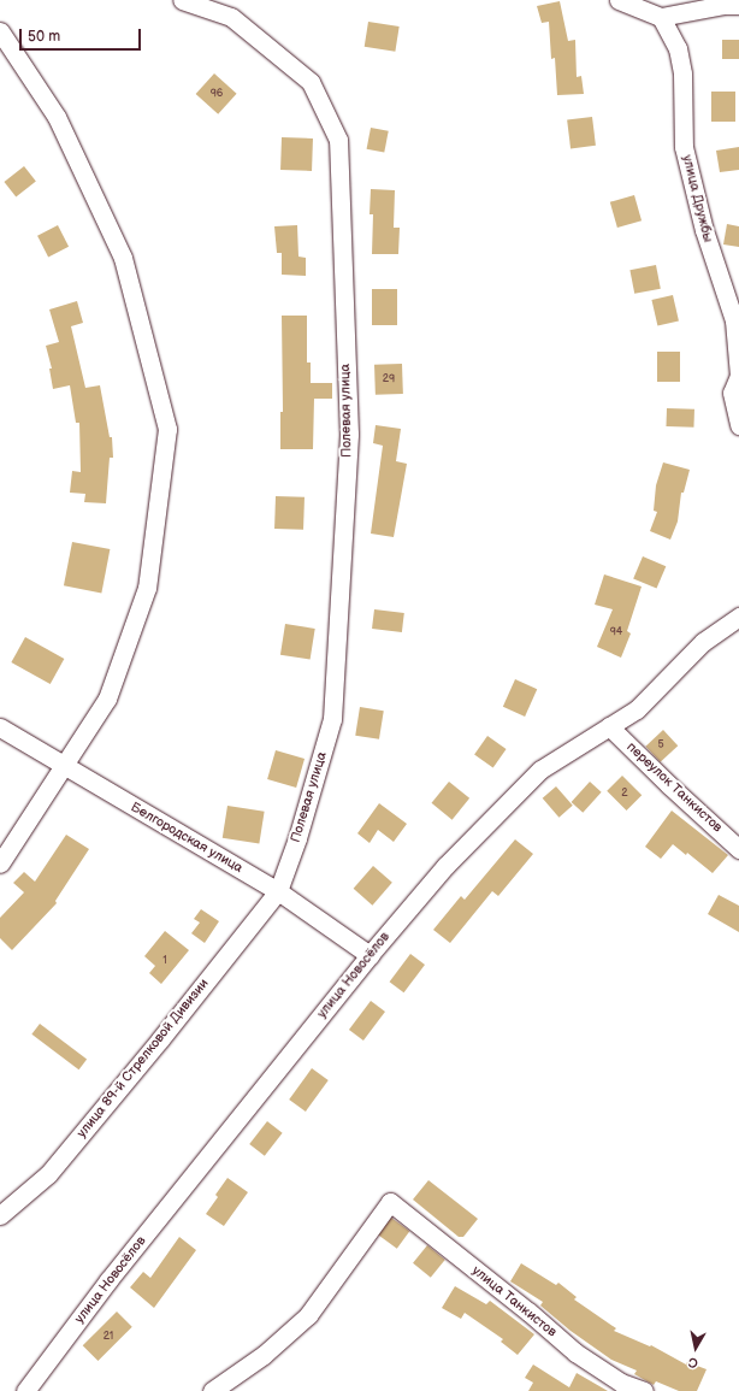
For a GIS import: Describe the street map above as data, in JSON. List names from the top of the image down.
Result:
{
  "streets": {
    "street": [
      "улица Дружбы",
      "Полевая улица",
      "переулок Танкистов",
      "Белгородская улица",
      "улица Новосёлов",
      "улица 89-й Стрелковой Дивизии",
      "улица Танкистов"
    ]
  },
  "crossings": [
    ["Полевая улица", "Белгородская улица"],
    ["Полевая улица", "улица 89-й Стрелковой Дивизии"],
    ["переулок Танкистов", "улица Новосёлов"],
    ["Белгородская улица", "улица Новосёлов"],
    ["Белгородская улица", "улица 89-й Стрелковой Дивизии"]
  ],
  "house_numbers": [
    "96",
    "29",
    "94",
    "5",
    "2",
    "1",
    "21"
  ],
  "scale_bar": "50 m",
  "north": "bottom"
}
